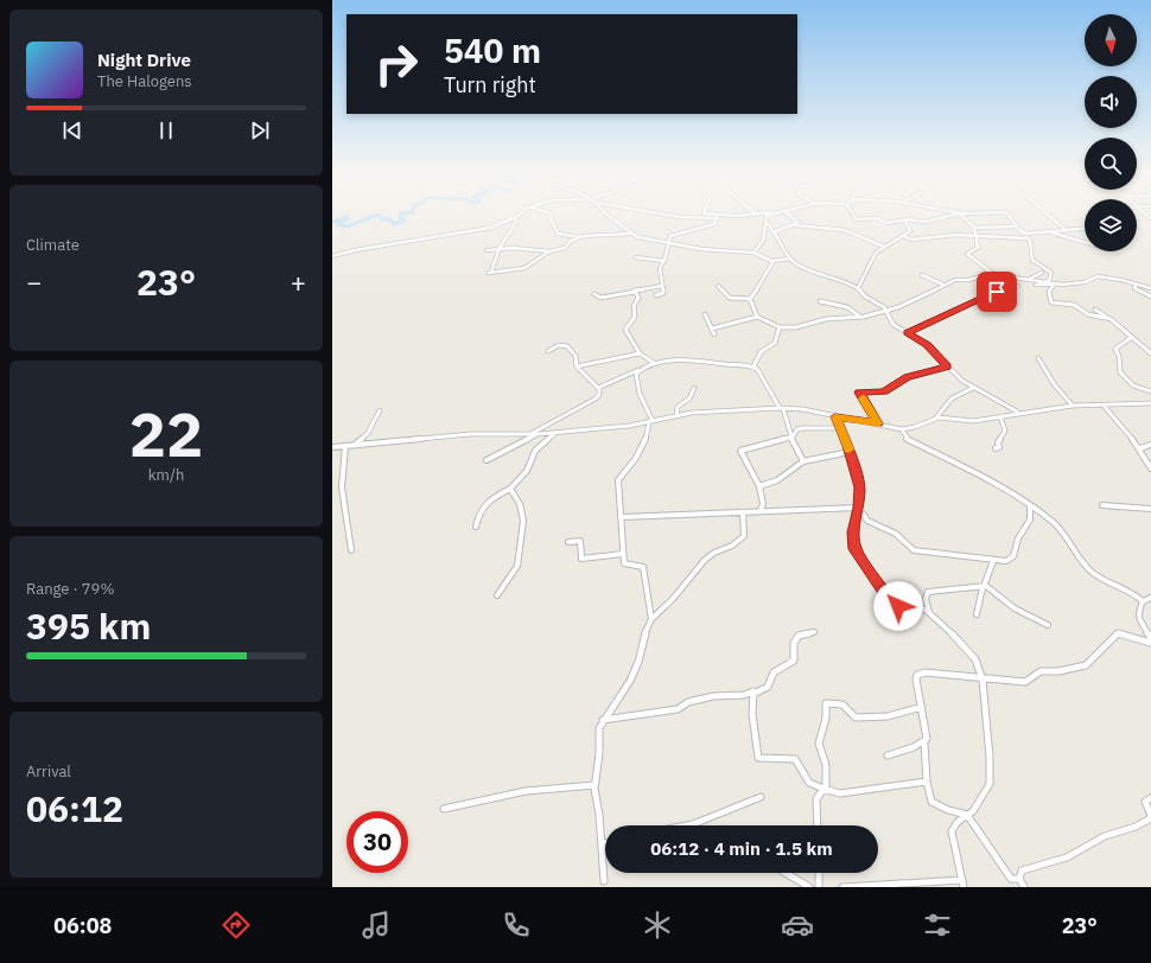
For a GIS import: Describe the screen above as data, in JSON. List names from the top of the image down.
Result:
{
  "north": "bottom",
  "page": {
    "turn": ["540 m", "Turn right"],
    "song": ["Night Drive", "The Halogens"],
    "tile": [
      "Climate",
      ["22", "km/h"],
      ["Range · 79%", "395 km"],
      ["Arrival", "06:12"]
    ],
    "heat": ["−", "23°", "+"],
    "limit": "30",
    "trip": "06:12 · 4 min · 1.5 km",
    "tabs": ["06:08", "23°"]
  }
}
